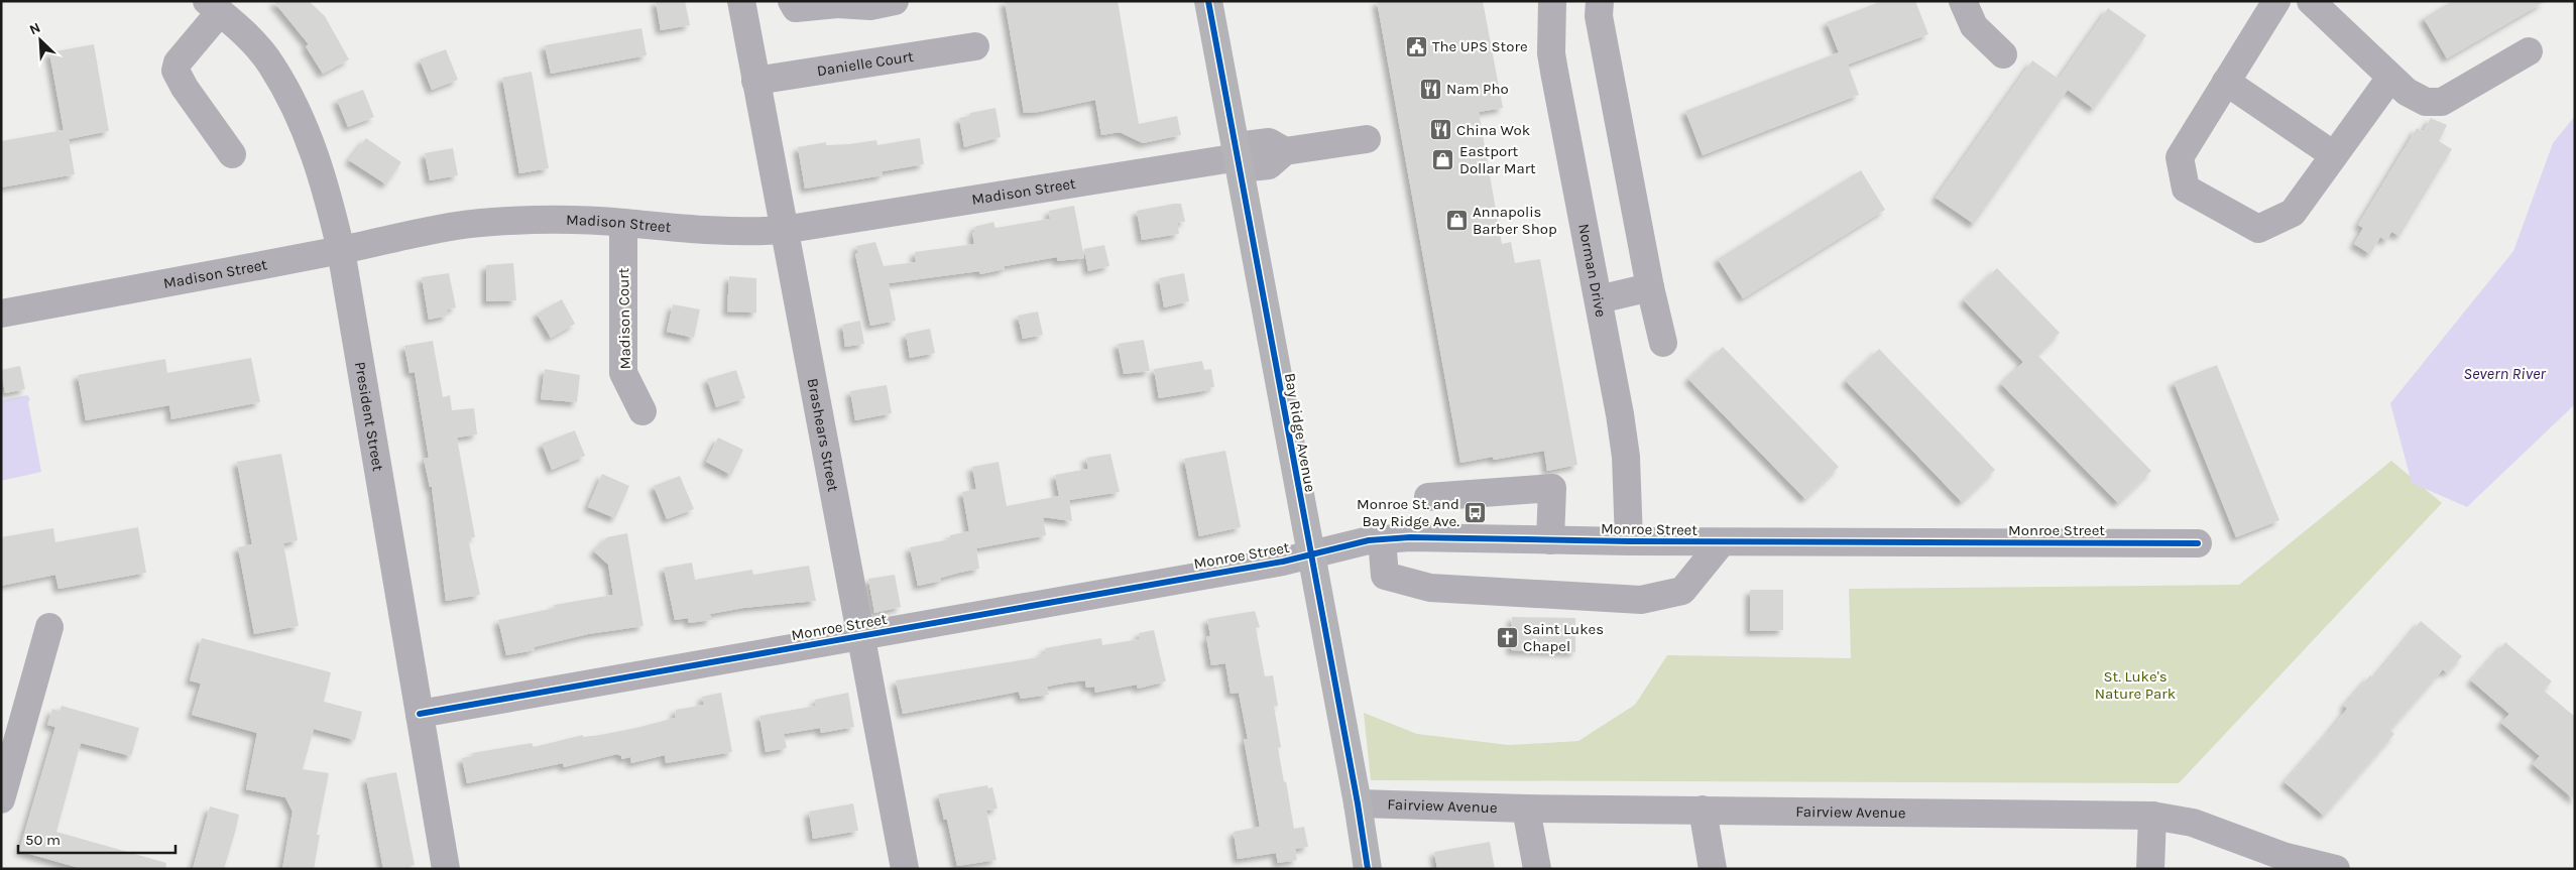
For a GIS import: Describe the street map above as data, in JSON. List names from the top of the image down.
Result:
{
  "streets": {
    "main road": ["Bay Ridge Avenue"],
    "street": [
      "Danielle Court",
      "Madison Street",
      "Norman Drive",
      "Madison Court",
      "President Street",
      "Brashears Street",
      "Monroe Street",
      "Fairview Avenue"
    ]
  },
  "crossings": [
    ["Danielle Court", "Brashears Street"],
    ["Madison Street", "Madison Court"],
    ["Madison Street", "President Street"],
    ["Madison Street", "Bay Ridge Avenue"],
    ["Madison Street", "Brashears Street"],
    ["Norman Drive", "Monroe Street"],
    ["President Street", "Monroe Street"],
    ["Bay Ridge Avenue", "Monroe Street"],
    ["Bay Ridge Avenue", "Fairview Avenue"],
    ["Brashears Street", "Monroe Street"]
  ],
  "water": ["Severn River"],
  "parks": ["St. Luke's Nature Park"],
  "places": {
    "public building": ["The UPS Store"],
    "restaurant": ["Nam Pho", "China Wok"],
    "shop": ["Eastport Dollar Mart", "Annapolis Barber Shop"],
    "bus stop": ["Monroe St. and Bay Ridge Ave."],
    "church": ["Saint Lukes Chapel"]
  },
  "scale_bar": "50 m",
  "north": "top left"
}
